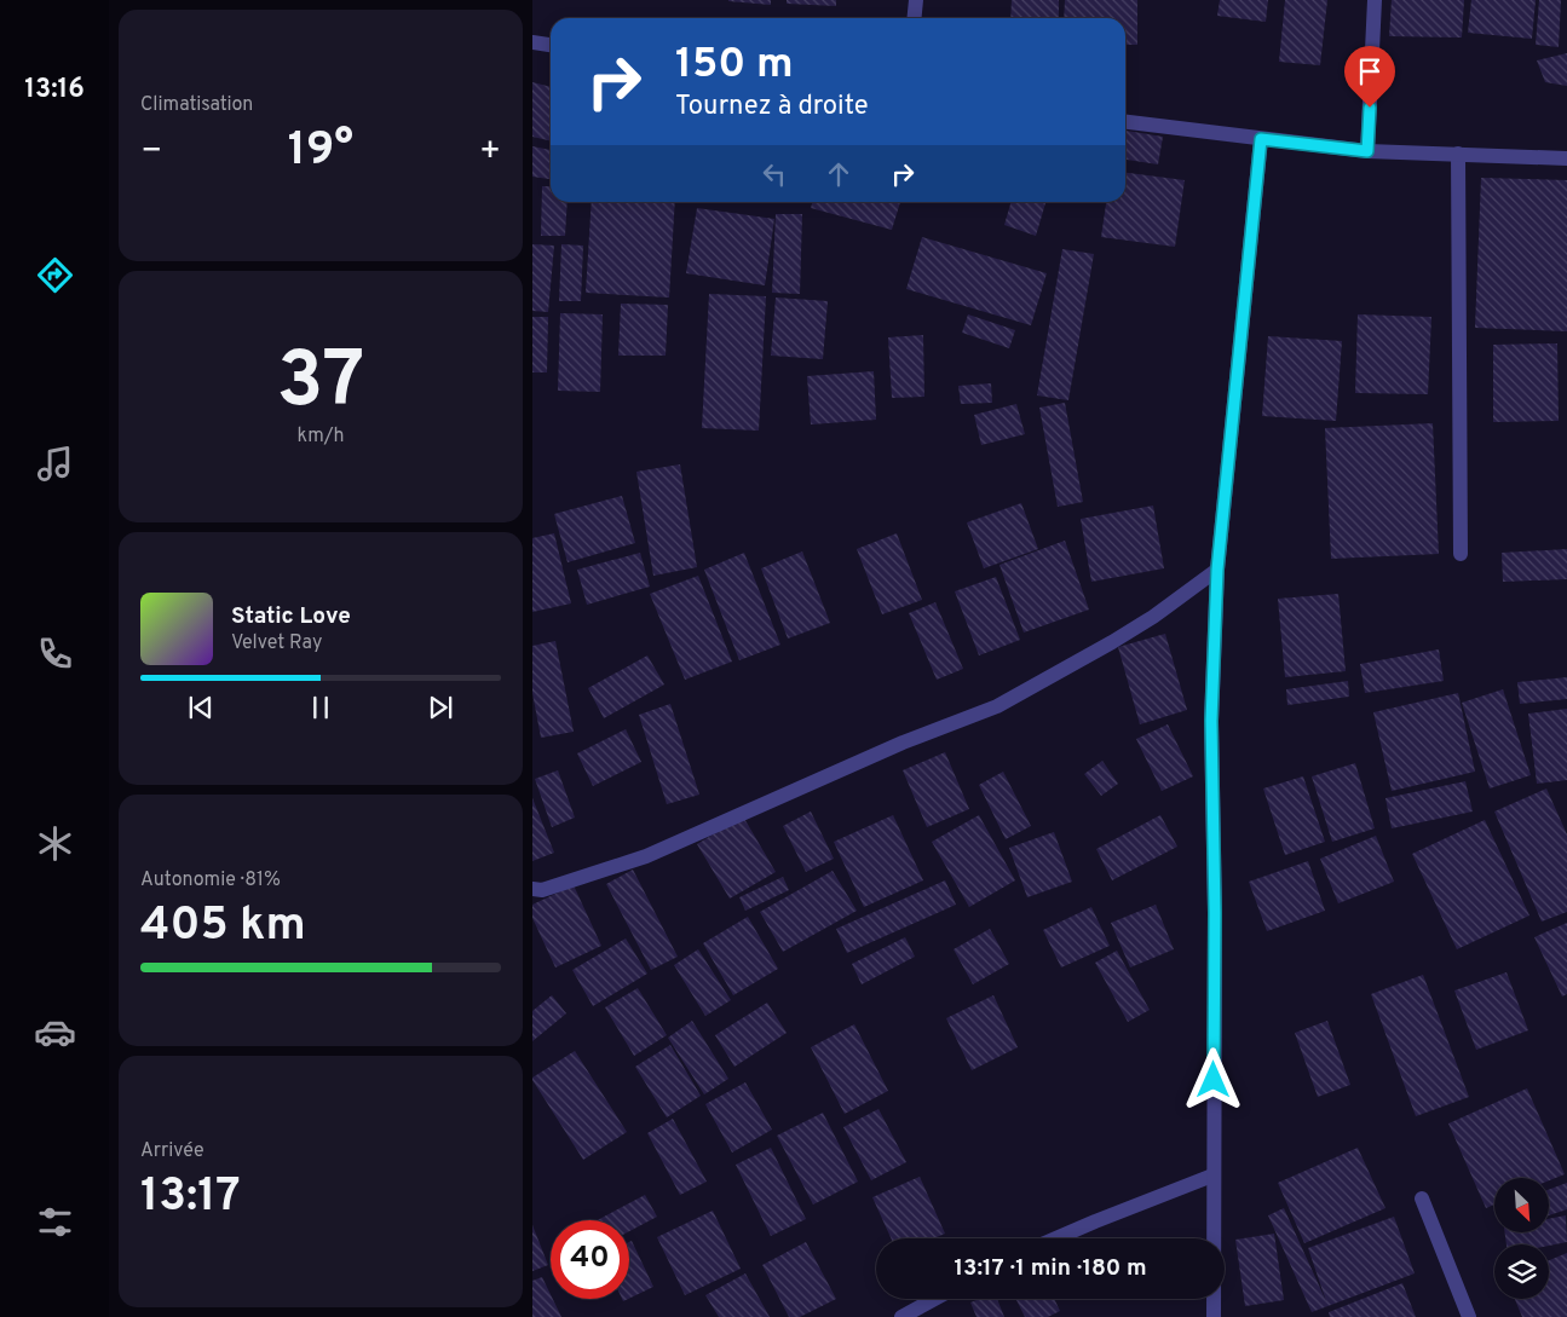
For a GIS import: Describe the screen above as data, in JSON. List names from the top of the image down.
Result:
{
  "north": "bottom right",
  "page": {
    "tabs": "13:16",
    "tile": [
      "Climatisation",
      ["37", "km/h"],
      ["Autonomie · 81%", "405 km"],
      ["Arrivée", "13:17"]
    ],
    "turn": ["150 m", "Tournez à droite"],
    "heat": ["−", "19°", "+"],
    "song": ["Static Love", "Velvet Ray"],
    "limit": "40",
    "trip": "13:17 · 1 min · 180 m"
  }
}
